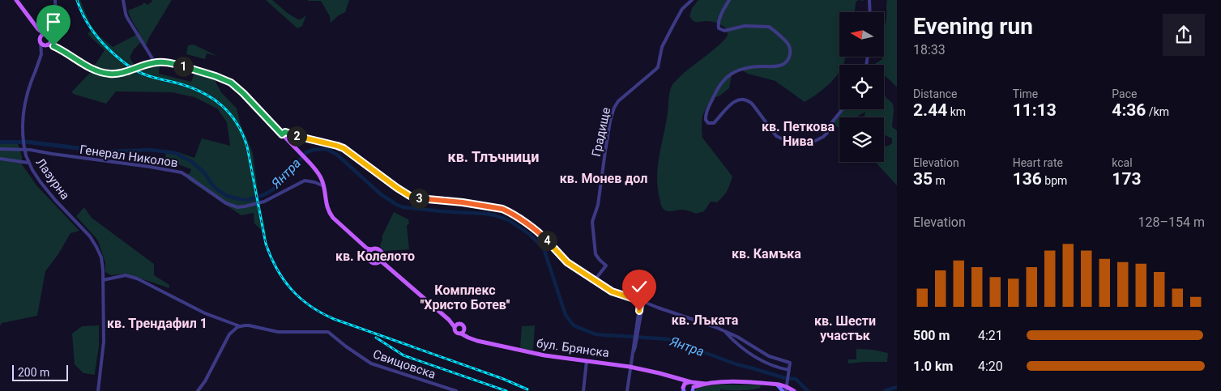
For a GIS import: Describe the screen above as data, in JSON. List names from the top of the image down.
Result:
{
  "streets": {
    "main road": ["бул. Брянска"],
    "street": [
      "Градище",
      "Генерал Николов",
      "Лазурна",
      "Свищовска"
    ]
  },
  "districts": [
    "кв. Петкова Нива",
    "кв. Тлъчници",
    "кв. Монев дол",
    "кв. Камъка",
    "кв. Колелото",
    "Комплекс ''Христо Ботев''",
    "кв. Лъката",
    "кв. Шести участък",
    "кв. Трендафил 1"
  ],
  "water": ["Янтра"],
  "scale_bar": "200 m",
  "north": "left",
  "page": {
    "heading": ["Evening run", "18:33"],
    "pins": [
      "1",
      "2",
      "3",
      "4"
    ],
    "stats": [
      ["Distance", "2.44 km"],
      ["Time", "11:13"],
      ["Pace", "4:36 /km"],
      ["Elevation", "35 m"],
      ["Heart rate", "136 bpm"],
      ["kcal", "173"]
    ],
    "chart": ["Elevation", "128–154 m"],
    "list": [
      {
        "name": "500 m",
        "note": "4:21"
      },
      {
        "name": "1.0 km",
        "note": "4:20"
      }
    ],
    "scale": "200 m"
  }
}
